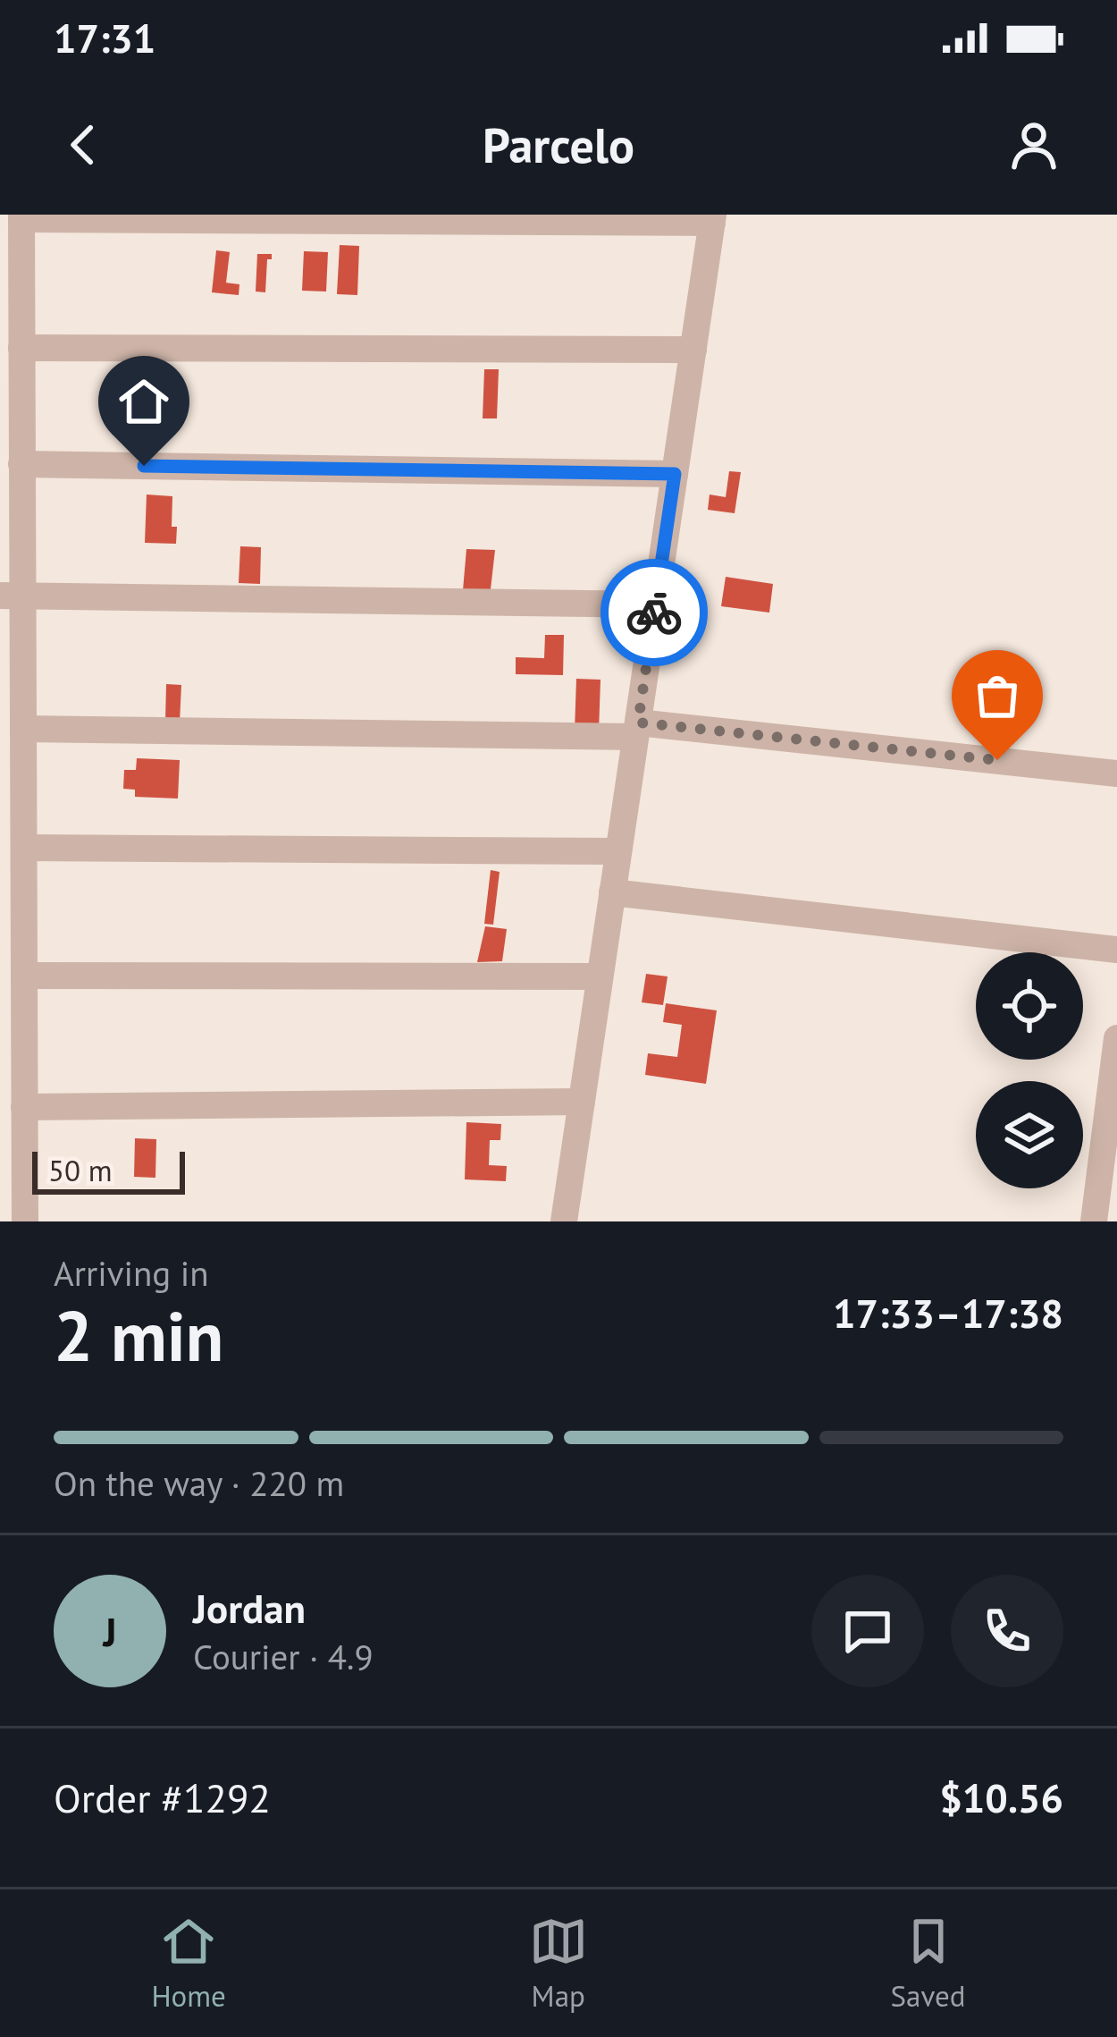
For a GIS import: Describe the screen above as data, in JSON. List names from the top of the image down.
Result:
{
  "scale_bar": "50 m",
  "page": {
    "status": "17:31",
    "header": "Parcelo",
    "scale": "50 m",
    "heading": ["2 min", "Arriving in", "17:33–17:38"],
    "panel": [
      "Jordan",
      "Courier · 4.9",
      "Order #1292",
      "$10.56"
    ],
    "bar": "On the way · 220 m",
    "round": "J",
    "tabs": ["Home", "Map", "Saved"]
  }
}
